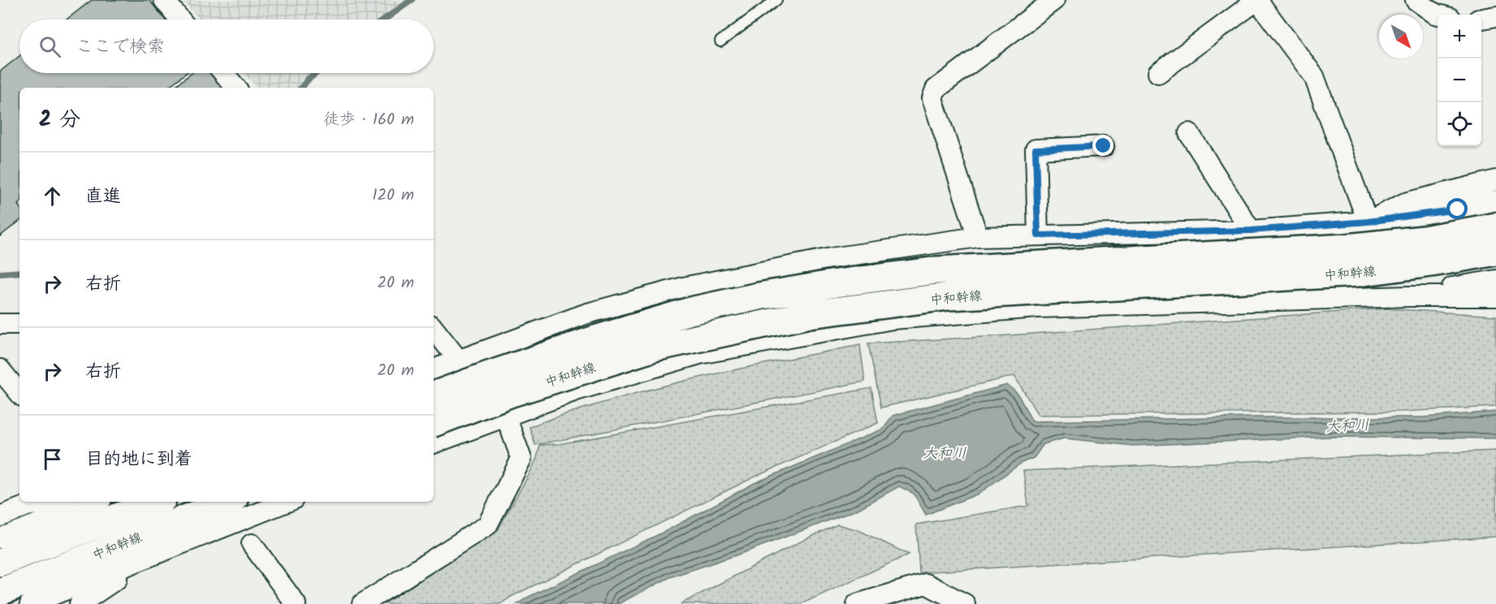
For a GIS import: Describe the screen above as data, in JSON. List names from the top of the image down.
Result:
{
  "streets": {
    "main road": ["中和幹線"]
  },
  "water": ["大和川"],
  "north": "bottom right",
  "page": {
    "map_buttons": ["+", "−"],
    "search": "ここで検索",
    "heading": ["2 分", "徒歩 · 160 m"],
    "list": [
      ["直進", "120 m"],
      ["右折", "20 m"],
      ["右折", "20 m"],
      "目的地に到着"
    ]
  }
}
